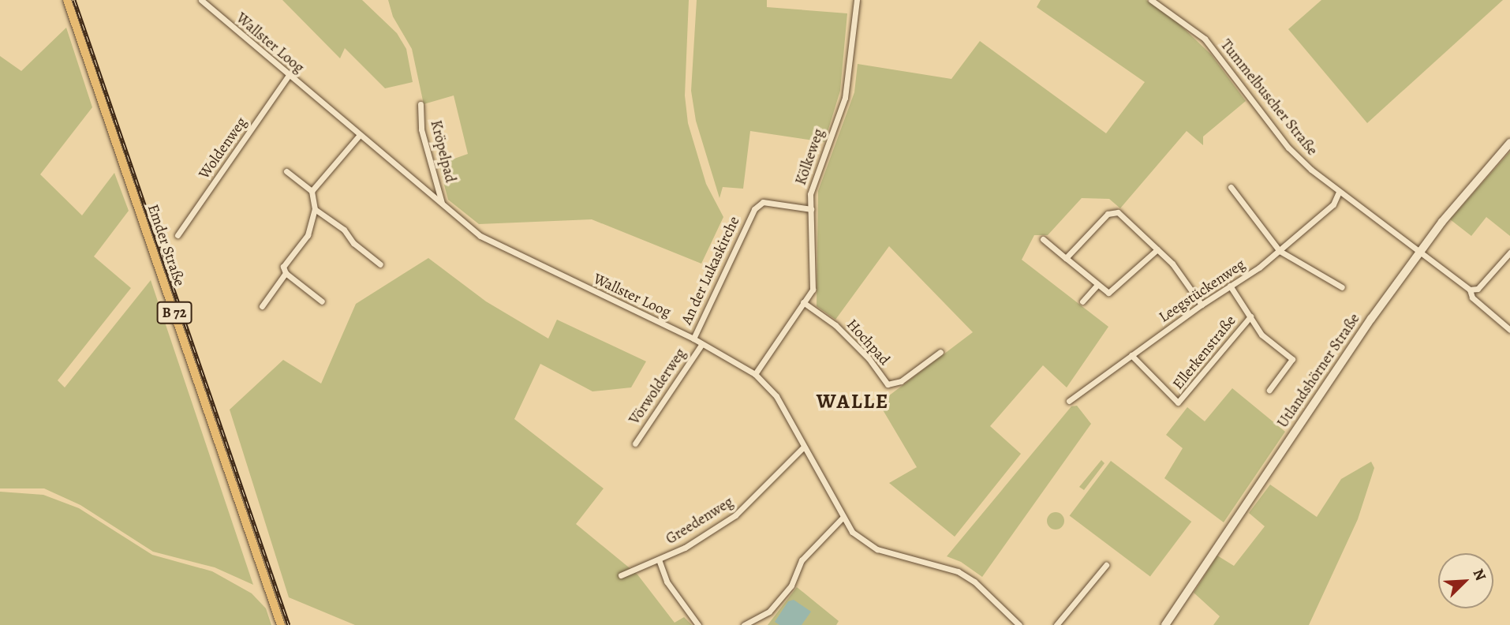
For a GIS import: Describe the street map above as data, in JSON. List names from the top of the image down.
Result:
{
  "streets": {
    "main road": ["Emder Straße", "B 72"],
    "street": [
      "Wallster Loog",
      "Tummelbuscher Straße",
      "Woldenweg",
      "Kröpelpad",
      "Kölkeweg",
      "An der Lukaskirche",
      "Leegstückenweg",
      "Hochpad",
      "Ellerkenstraße",
      "Utlandshörner Straße",
      "Vörwolderweg",
      "Greedenweg"
    ]
  },
  "crossings": [
    ["Wallster Loog", "Woldenweg"],
    ["Wallster Loog", "Kröpelpad"],
    ["Wallster Loog", "Kölkeweg"],
    ["Wallster Loog", "An der Lukaskirche"],
    ["Wallster Loog", "Vörwolderweg"],
    ["Wallster Loog", "Greedenweg"],
    ["Tummelbuscher Straße", "Leegstückenweg"],
    ["Tummelbuscher Straße", "Utlandshörner Straße"],
    ["Kölkeweg", "An der Lukaskirche"],
    ["Kölkeweg", "Hochpad"],
    ["Leegstückenweg", "Ellerkenstraße"]
  ],
  "districts": ["WALLE"],
  "north": "top right"
}
